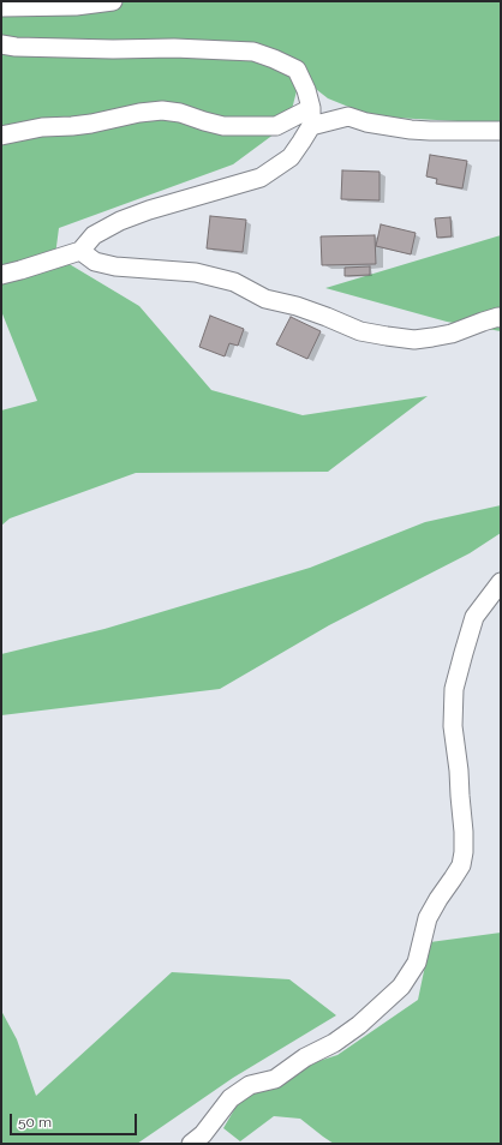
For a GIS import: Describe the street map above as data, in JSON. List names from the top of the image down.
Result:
{
  "scale_bar": "50 m"
}
